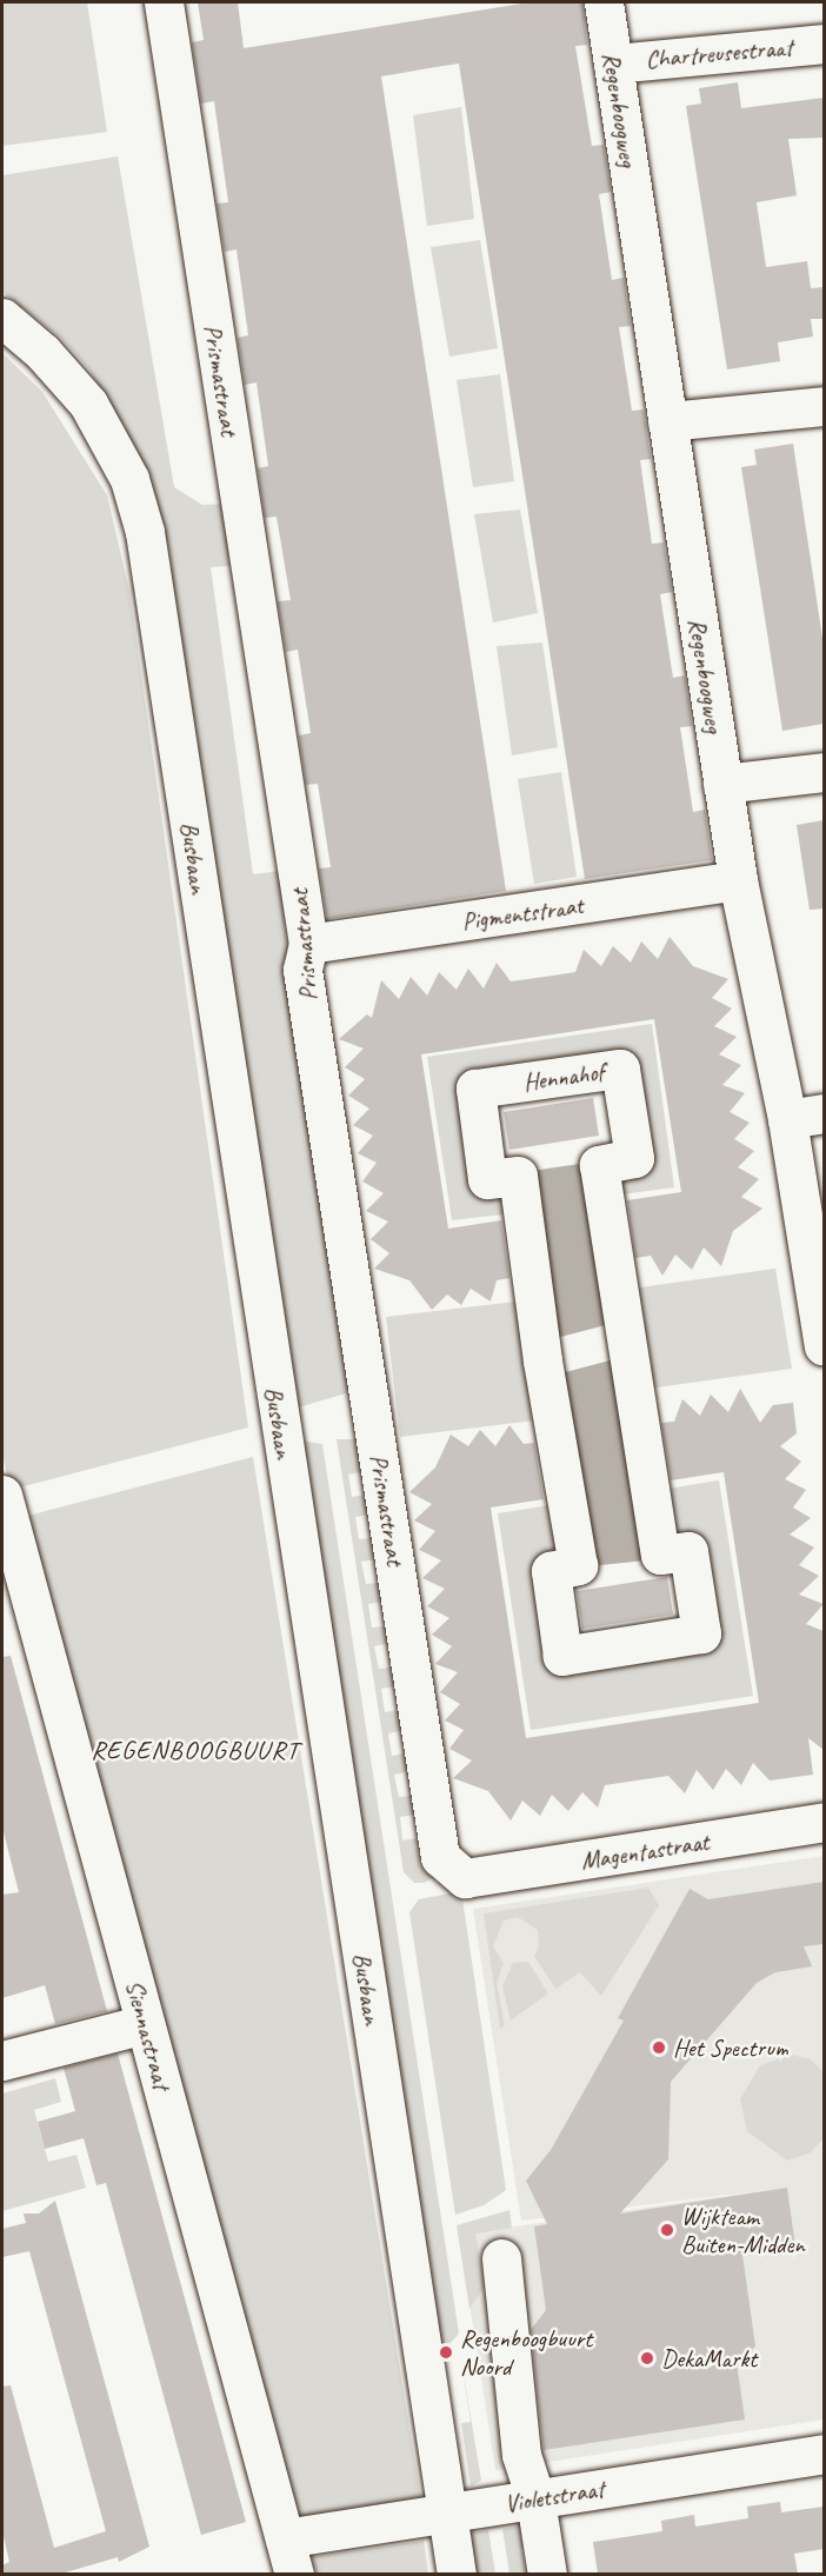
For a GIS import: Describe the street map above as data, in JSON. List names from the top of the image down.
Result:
{
  "streets": {
    "street": [
      "Chartreusestraat",
      "Regenboogweg",
      "Prismastraat",
      "Busbaan",
      "Pigmentstraat",
      "Hennahof",
      "Magentastraat",
      "Siennastraat",
      "Violetstraat"
    ]
  },
  "crossings": [
    ["Chartreusestraat", "Regenboogweg"],
    ["Regenboogweg", "Pigmentstraat"],
    ["Prismastraat", "Pigmentstraat"],
    ["Prismastraat", "Magentastraat"],
    ["Busbaan", "Violetstraat"],
    ["Siennastraat", "Violetstraat"]
  ],
  "districts": ["REGENBOOGBUURT"],
  "places": [
    "Het Spectrum",
    "Wijkteam Buiten-Midden",
    "Regenboogbuurt Noord",
    "DekaMarkt"
  ]
}
